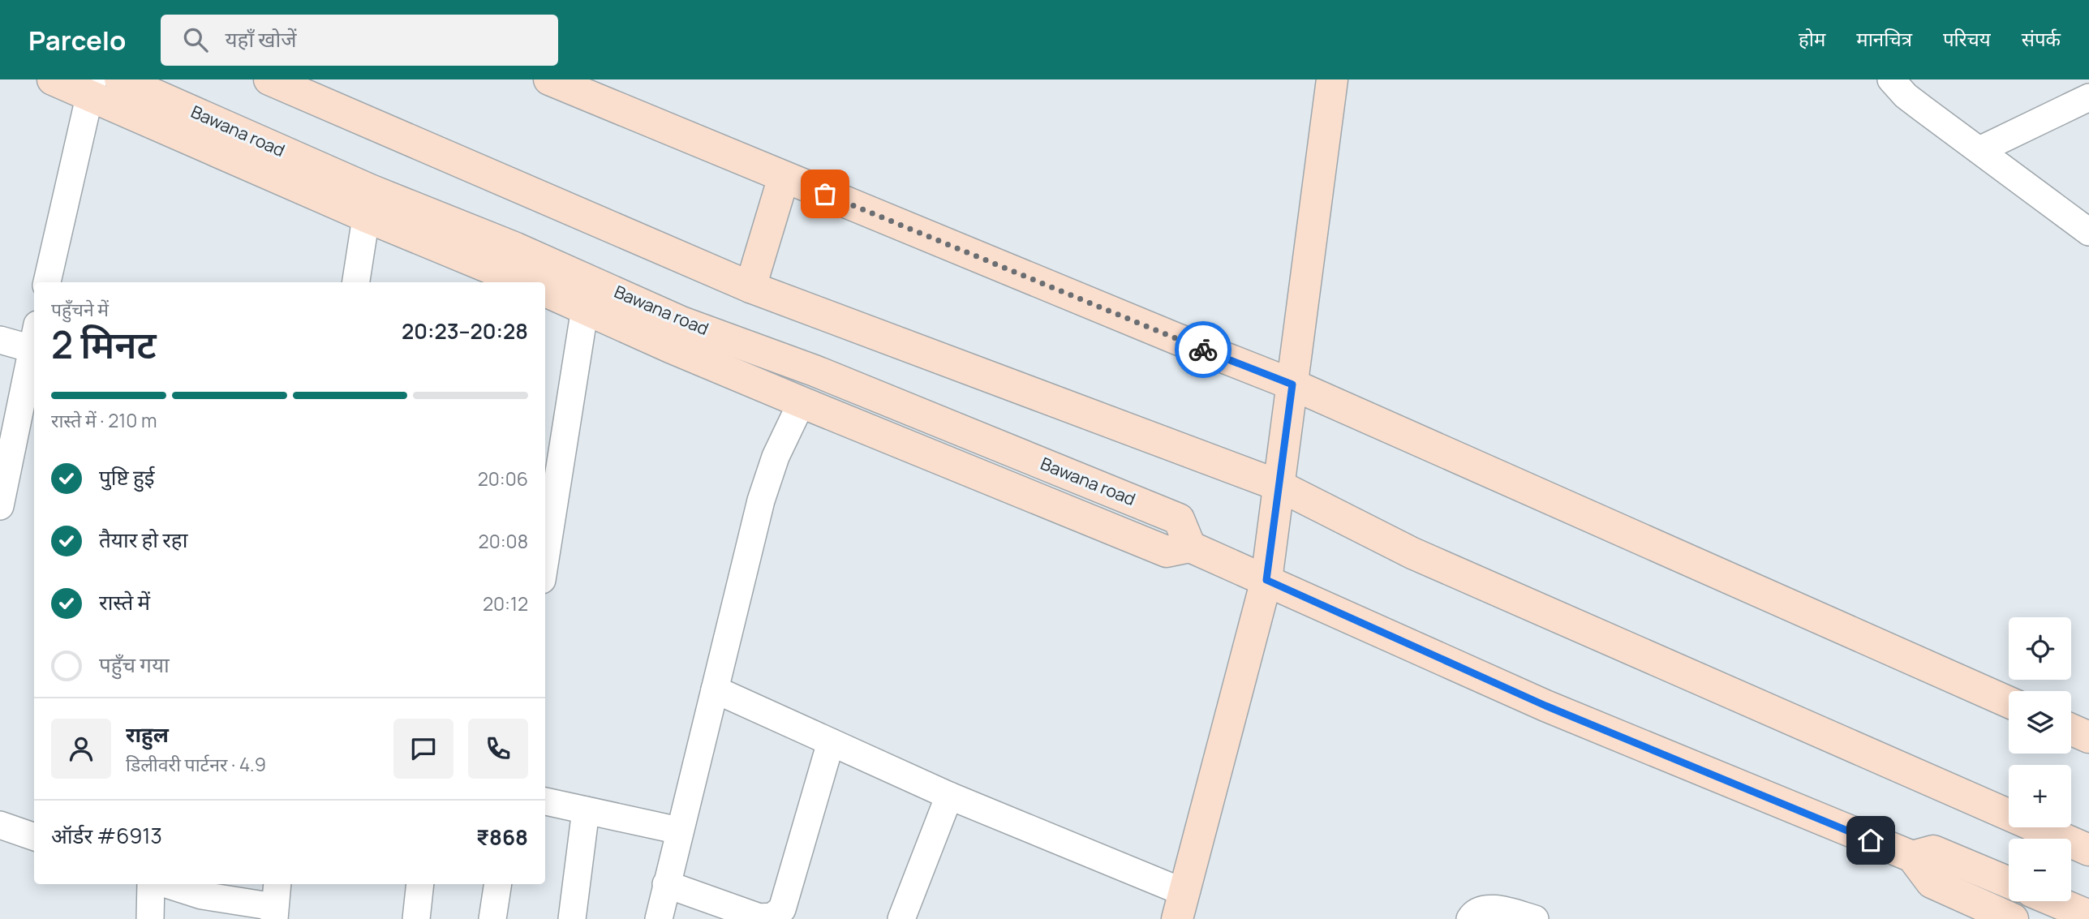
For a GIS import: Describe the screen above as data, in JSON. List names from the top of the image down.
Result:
{
  "streets": {
    "street": ["Bawana road"]
  },
  "page": {
    "header": "Parcelo",
    "search": "यहाँ खोजें",
    "nav": [
      "होम",
      "मानचित्र",
      "परिचय",
      "संपर्क"
    ],
    "heading": ["2 मिनट", "पहुँचने में", "20:23–20:28"],
    "panel": [
      "राहुल",
      "डिलीवरी पार्टनर · 4.9",
      "ऑर्डर #6913",
      "₹868"
    ],
    "bar": "रास्ते में · 210 m",
    "list": [
      ["पुष्टि हुई", "20:06"],
      ["तैयार हो रहा", "20:08"],
      ["रास्ते में", "20:12"],
      "पहुँच गया"
    ],
    "map_buttons": ["+", "−"]
  }
}
